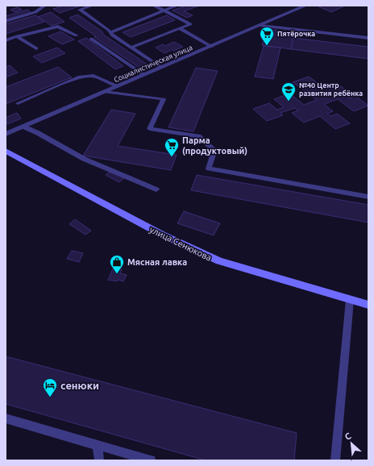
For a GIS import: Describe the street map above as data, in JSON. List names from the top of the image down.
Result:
{
  "streets": {
    "main road": ["улица Сенюкова"],
    "street": ["Социалистическая улица"]
  },
  "places": {
    "supermarket": ["Пятёрочка", "Парма (продуктовый)"],
    "school or university": ["№40 Центр развития ребёнка"],
    "shop": ["Мясная лавка"],
    "hotel": ["сенюки"]
  },
  "north": "top left"
}
